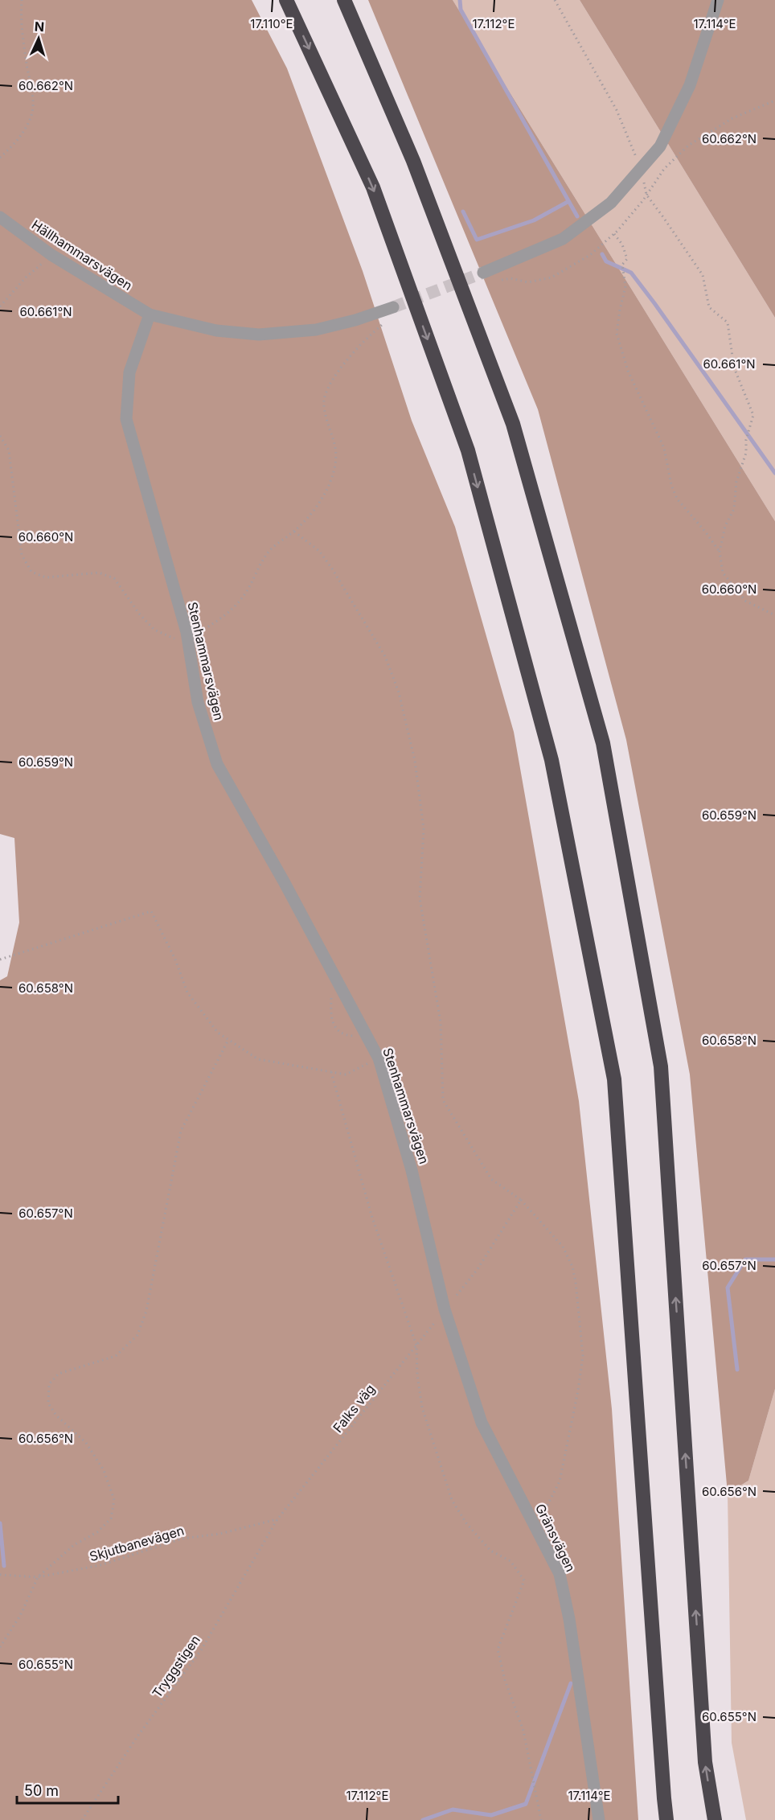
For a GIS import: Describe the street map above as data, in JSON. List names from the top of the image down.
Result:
{
  "streets": {
    "street": ["Hällhammarsvägen", "Stenhammarsvägen", "Gränsvägen"],
    "path": ["Falks väg", "Skjutbanevägen", "Tryggstigen"]
  },
  "crossings": [
    ["Hällhammarsvägen", "Stenhammarsvägen"],
    ["Stenhammarsvägen", "Falks väg"],
    ["Stenhammarsvägen", "Gränsvägen"],
    ["Falks väg", "Gränsvägen"],
    ["Falks väg", "Skjutbanevägen"],
    ["Falks väg", "Tryggstigen"],
    ["Skjutbanevägen", "Tryggstigen"]
  ],
  "scale_bar": "50 m",
  "north": "top",
  "coordinates": [
    "17.110°E",
    "17.112°E",
    "17.114°E",
    "60.662°N",
    "60.661°N",
    "60.660°N",
    "60.659°N",
    "60.658°N",
    "60.657°N",
    "60.656°N",
    "60.655°N"
  ]
}
